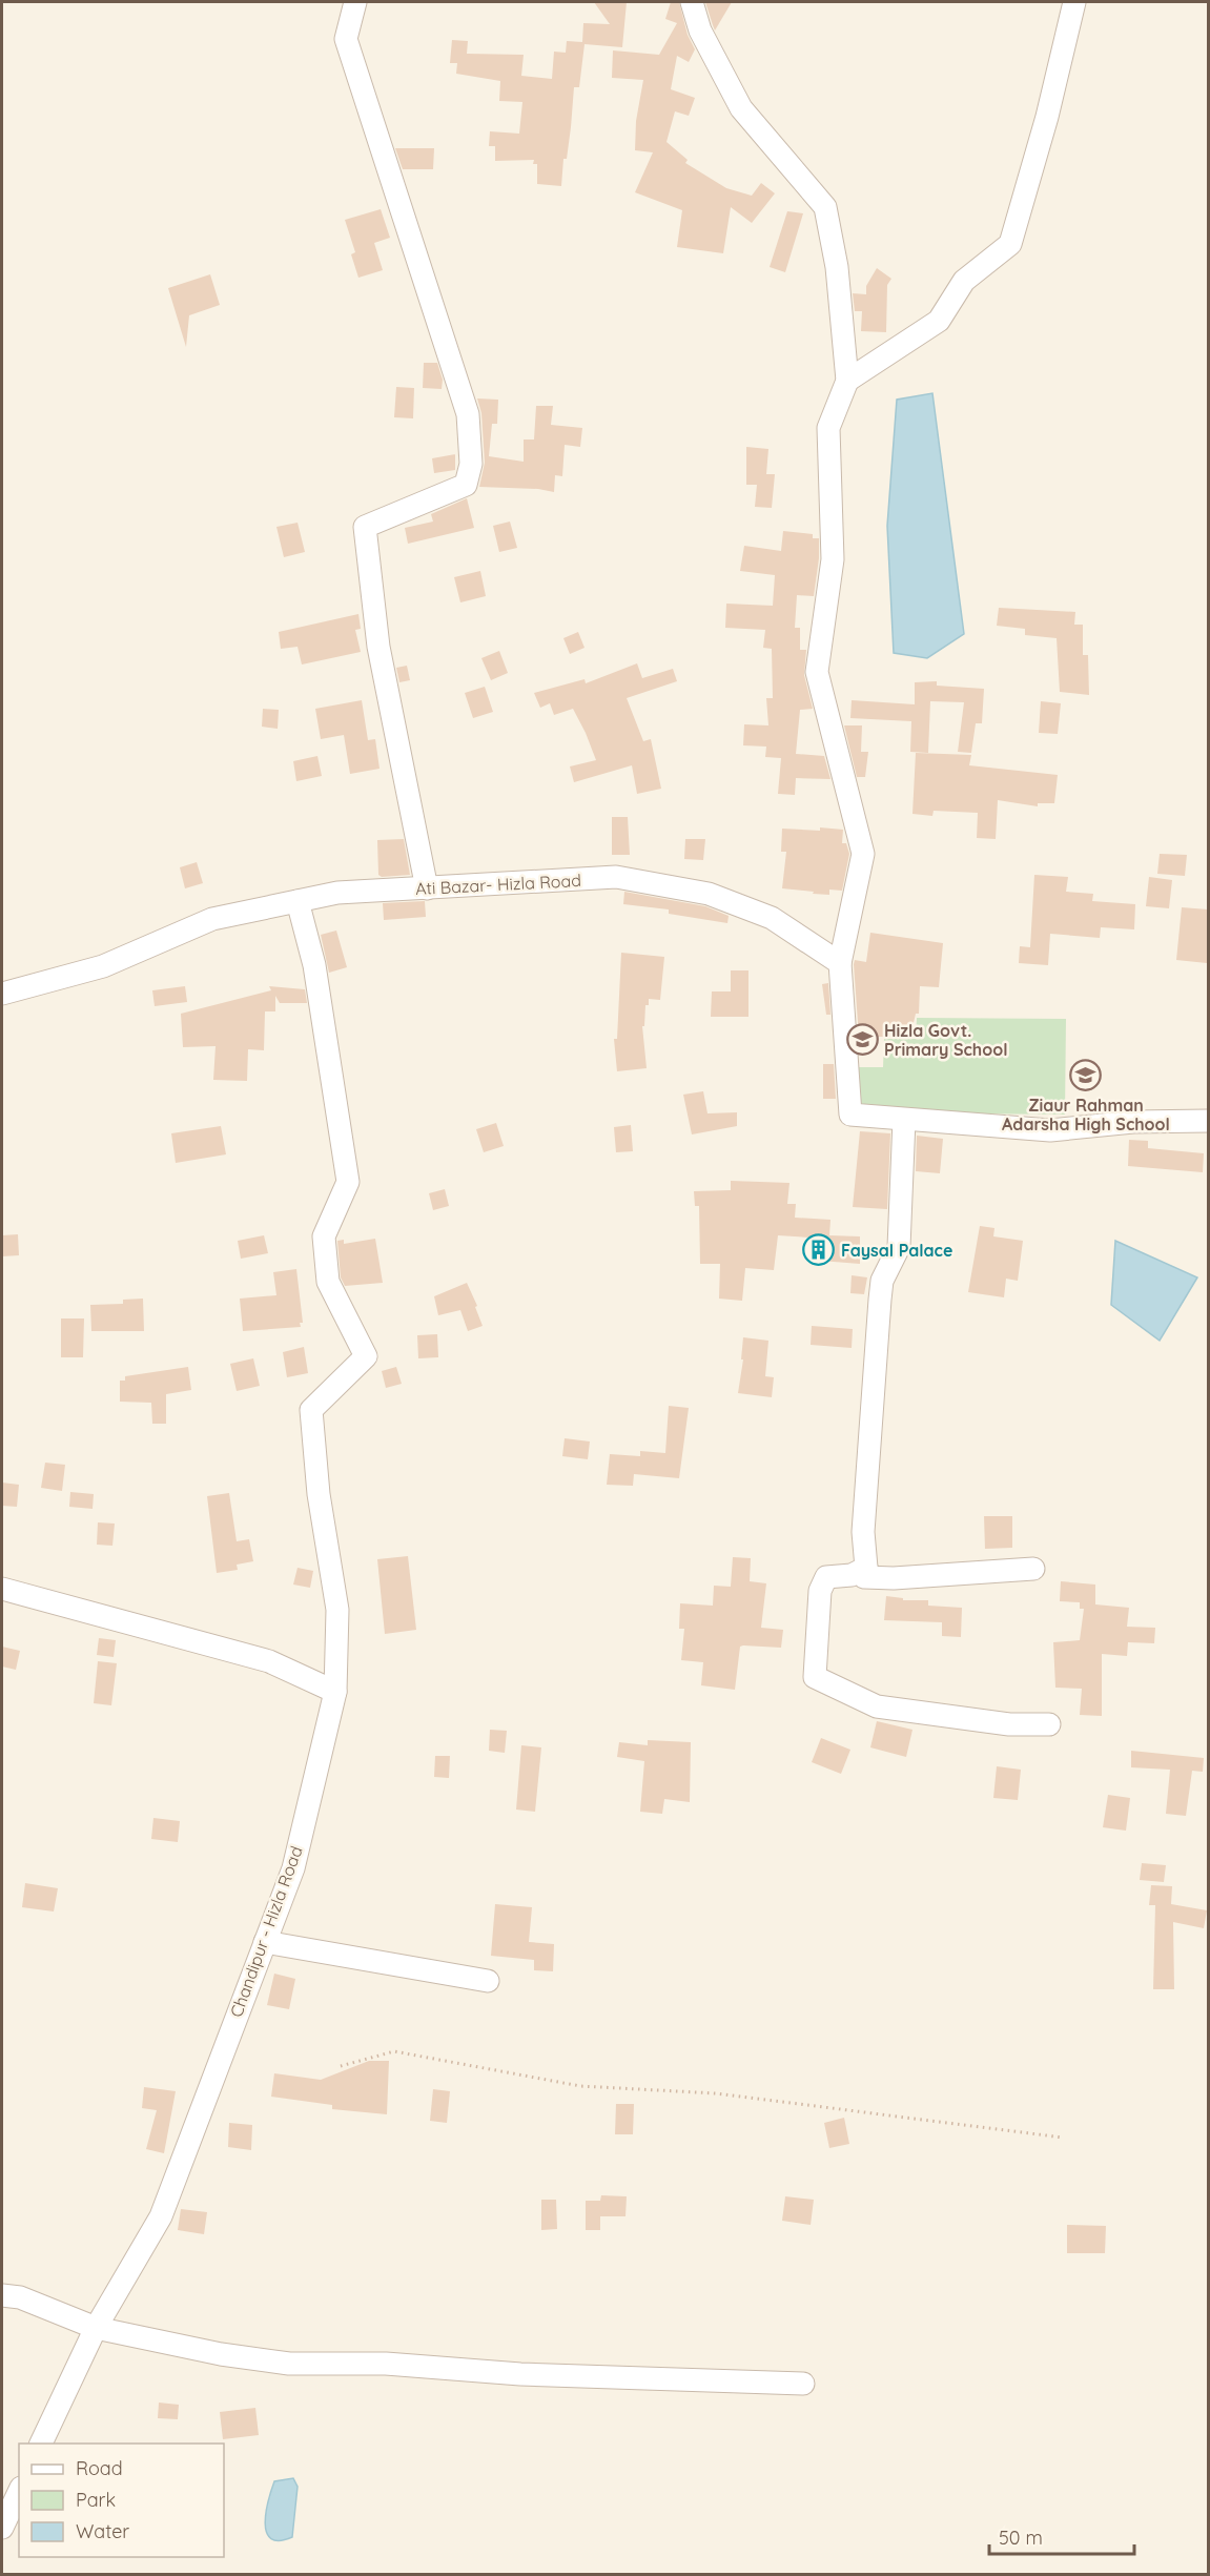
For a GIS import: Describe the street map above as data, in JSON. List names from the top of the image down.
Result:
{
  "streets": {
    "street": ["Ati Bazar- Hizla Road", "Chandipur - Hizla Road"]
  },
  "crossings": [
    ["Ati Bazar- Hizla Road", "Chandipur - Hizla Road"]
  ],
  "places": {
    "school or university": ["Hizla Govt. Primary School", "Ziaur Rahman Adarsha High School"],
    "building": ["Faysal Palace"]
  },
  "legend": ["Road", "Park", "Water"],
  "scale_bar": "50 m"
}
